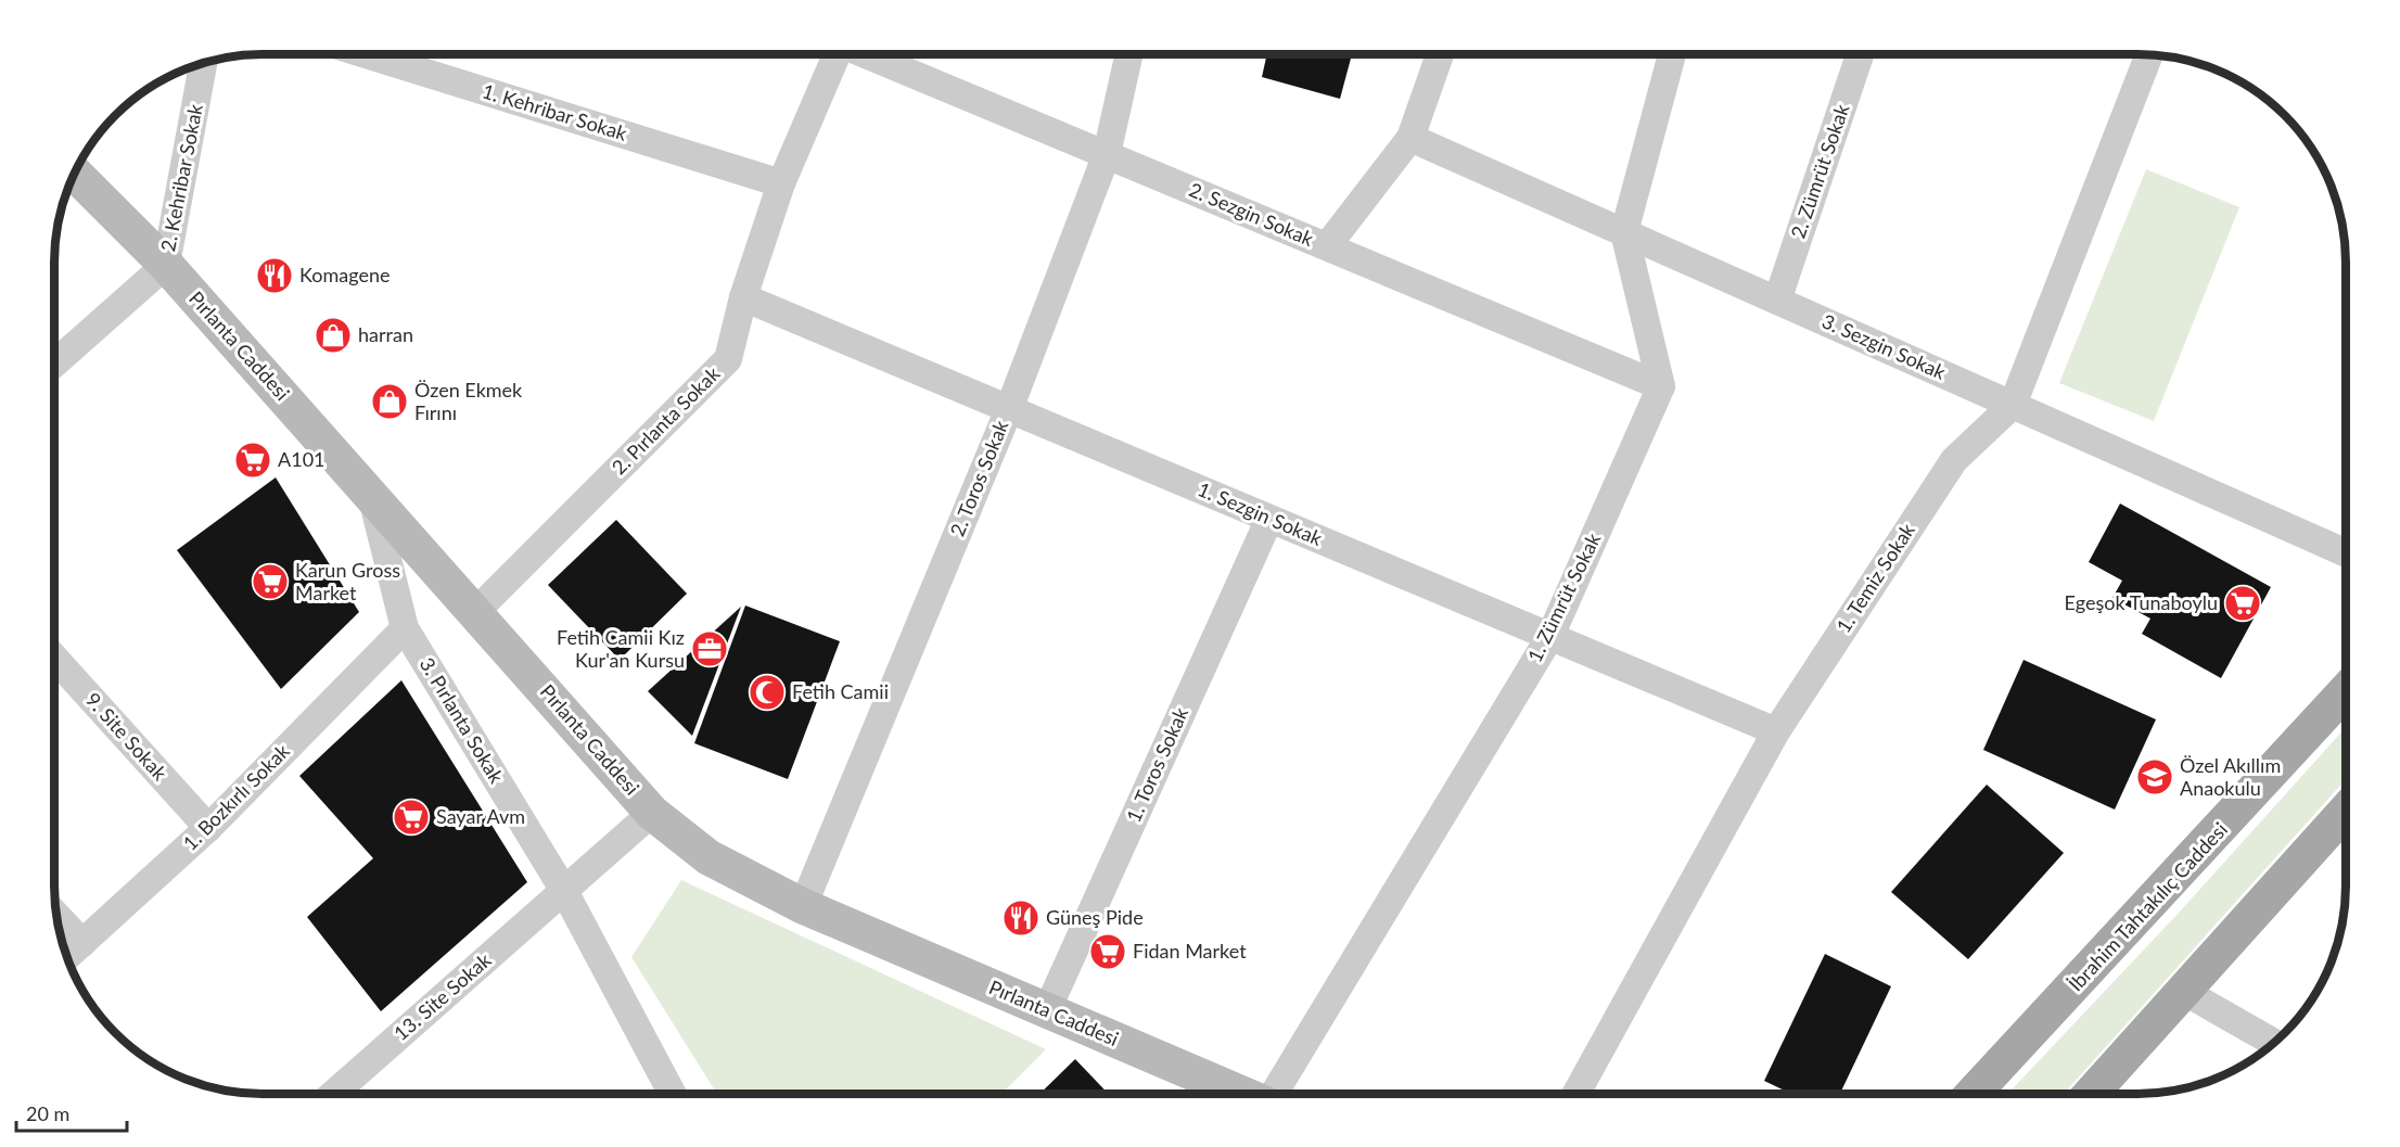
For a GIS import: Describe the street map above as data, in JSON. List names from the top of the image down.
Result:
{
  "streets": {
    "main road": ["İbrahim Tahtakılıç Caddesi"],
    "street": [
      "1. Kehribar Sokak",
      "2. Zümrüt Sokak",
      "2. Kehribar Sokak",
      "2. Sezgin Sokak",
      "Pırlanta Caddesi",
      "3. Sezgin Sokak",
      "2. Pırlanta Sokak",
      "2. Toros Sokak",
      "1. Sezgin Sokak",
      "1. Temiz Sokak",
      "1. Zümrüt Sokak",
      "3. Pırlanta Sokak",
      "9. Site Sokak",
      "1. Toros Sokak",
      "1. Bozkırlı Sokak",
      "13. Site Sokak"
    ]
  },
  "crossings": [
    ["1. Kehribar Sokak", "2. Pırlanta Sokak"],
    ["2. Zümrüt Sokak", "3. Sezgin Sokak"],
    ["2. Kehribar Sokak", "Pırlanta Caddesi"],
    ["2. Sezgin Sokak", "2. Toros Sokak"],
    ["2. Sezgin Sokak", "1. Zümrüt Sokak"],
    ["Pırlanta Caddesi", "2. Pırlanta Sokak"],
    ["Pırlanta Caddesi", "2. Toros Sokak"],
    ["Pırlanta Caddesi", "3. Pırlanta Sokak"],
    ["Pırlanta Caddesi", "1. Toros Sokak"],
    ["Pırlanta Caddesi", "13. Site Sokak"],
    ["3. Sezgin Sokak", "1. Temiz Sokak"],
    ["2. Pırlanta Sokak", "1. Sezgin Sokak"],
    ["2. Toros Sokak", "1. Sezgin Sokak"],
    ["1. Sezgin Sokak", "1. Temiz Sokak"],
    ["1. Sezgin Sokak", "1. Zümrüt Sokak"],
    ["1. Sezgin Sokak", "1. Toros Sokak"],
    ["3. Pırlanta Sokak", "1. Bozkırlı Sokak"],
    ["3. Pırlanta Sokak", "13. Site Sokak"],
    ["9. Site Sokak", "1. Bozkırlı Sokak"]
  ],
  "places": {
    "restaurant": ["Komagene", "Güneş Pide"],
    "shop": ["harran", "Özen Ekmek Fırını"],
    "supermarket": [
      "A101",
      "Karun Gross Market",
      "Egeşok Tunaboylu",
      "Sayar Avm",
      "Fidan Market"
    ],
    "office": ["Fetih Camii Kız Kur'an Kursu"],
    "mosque": ["Fetih Camii"],
    "school or university": ["Özel Akıllım Anaokulu"]
  },
  "scale_bar": "20 m"
}
